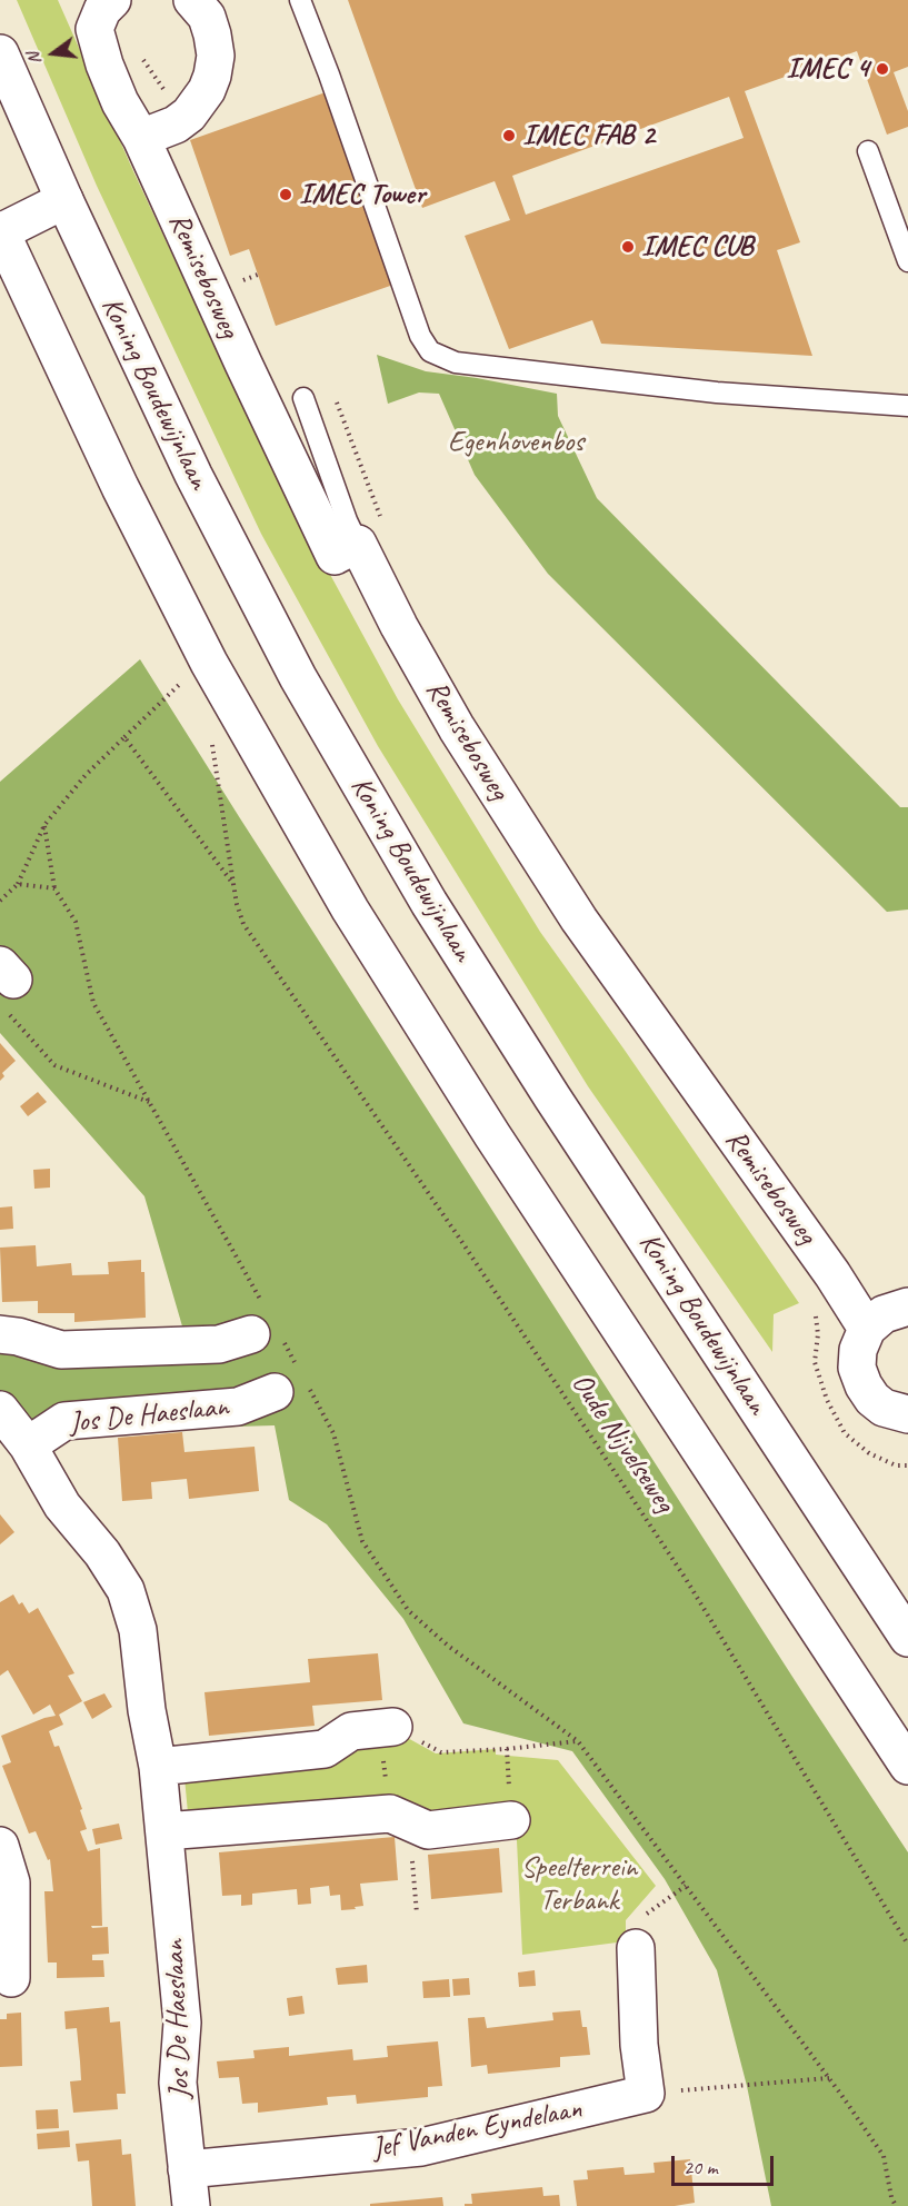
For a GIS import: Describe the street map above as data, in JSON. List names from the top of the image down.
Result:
{
  "streets": {
    "main road": [
      "Remisebosweg",
      "Koning Boudewijnlaan",
      "Jos De Haeslaan",
      "Jef Vanden Eyndelaan"
    ],
    "path": ["Oude Nijvelseweg"]
  },
  "crossings": [
    ["Jos De Haeslaan", "Jef Vanden Eyndelaan"]
  ],
  "parks": ["Egenhovenbos", "Speelterrein Terbank"],
  "places": [
    "IMEC 4",
    "IMEC FAB 2",
    "IMEC Tower",
    "IMEC CUB"
  ],
  "scale_bar": "20 m",
  "north": "left"
}
